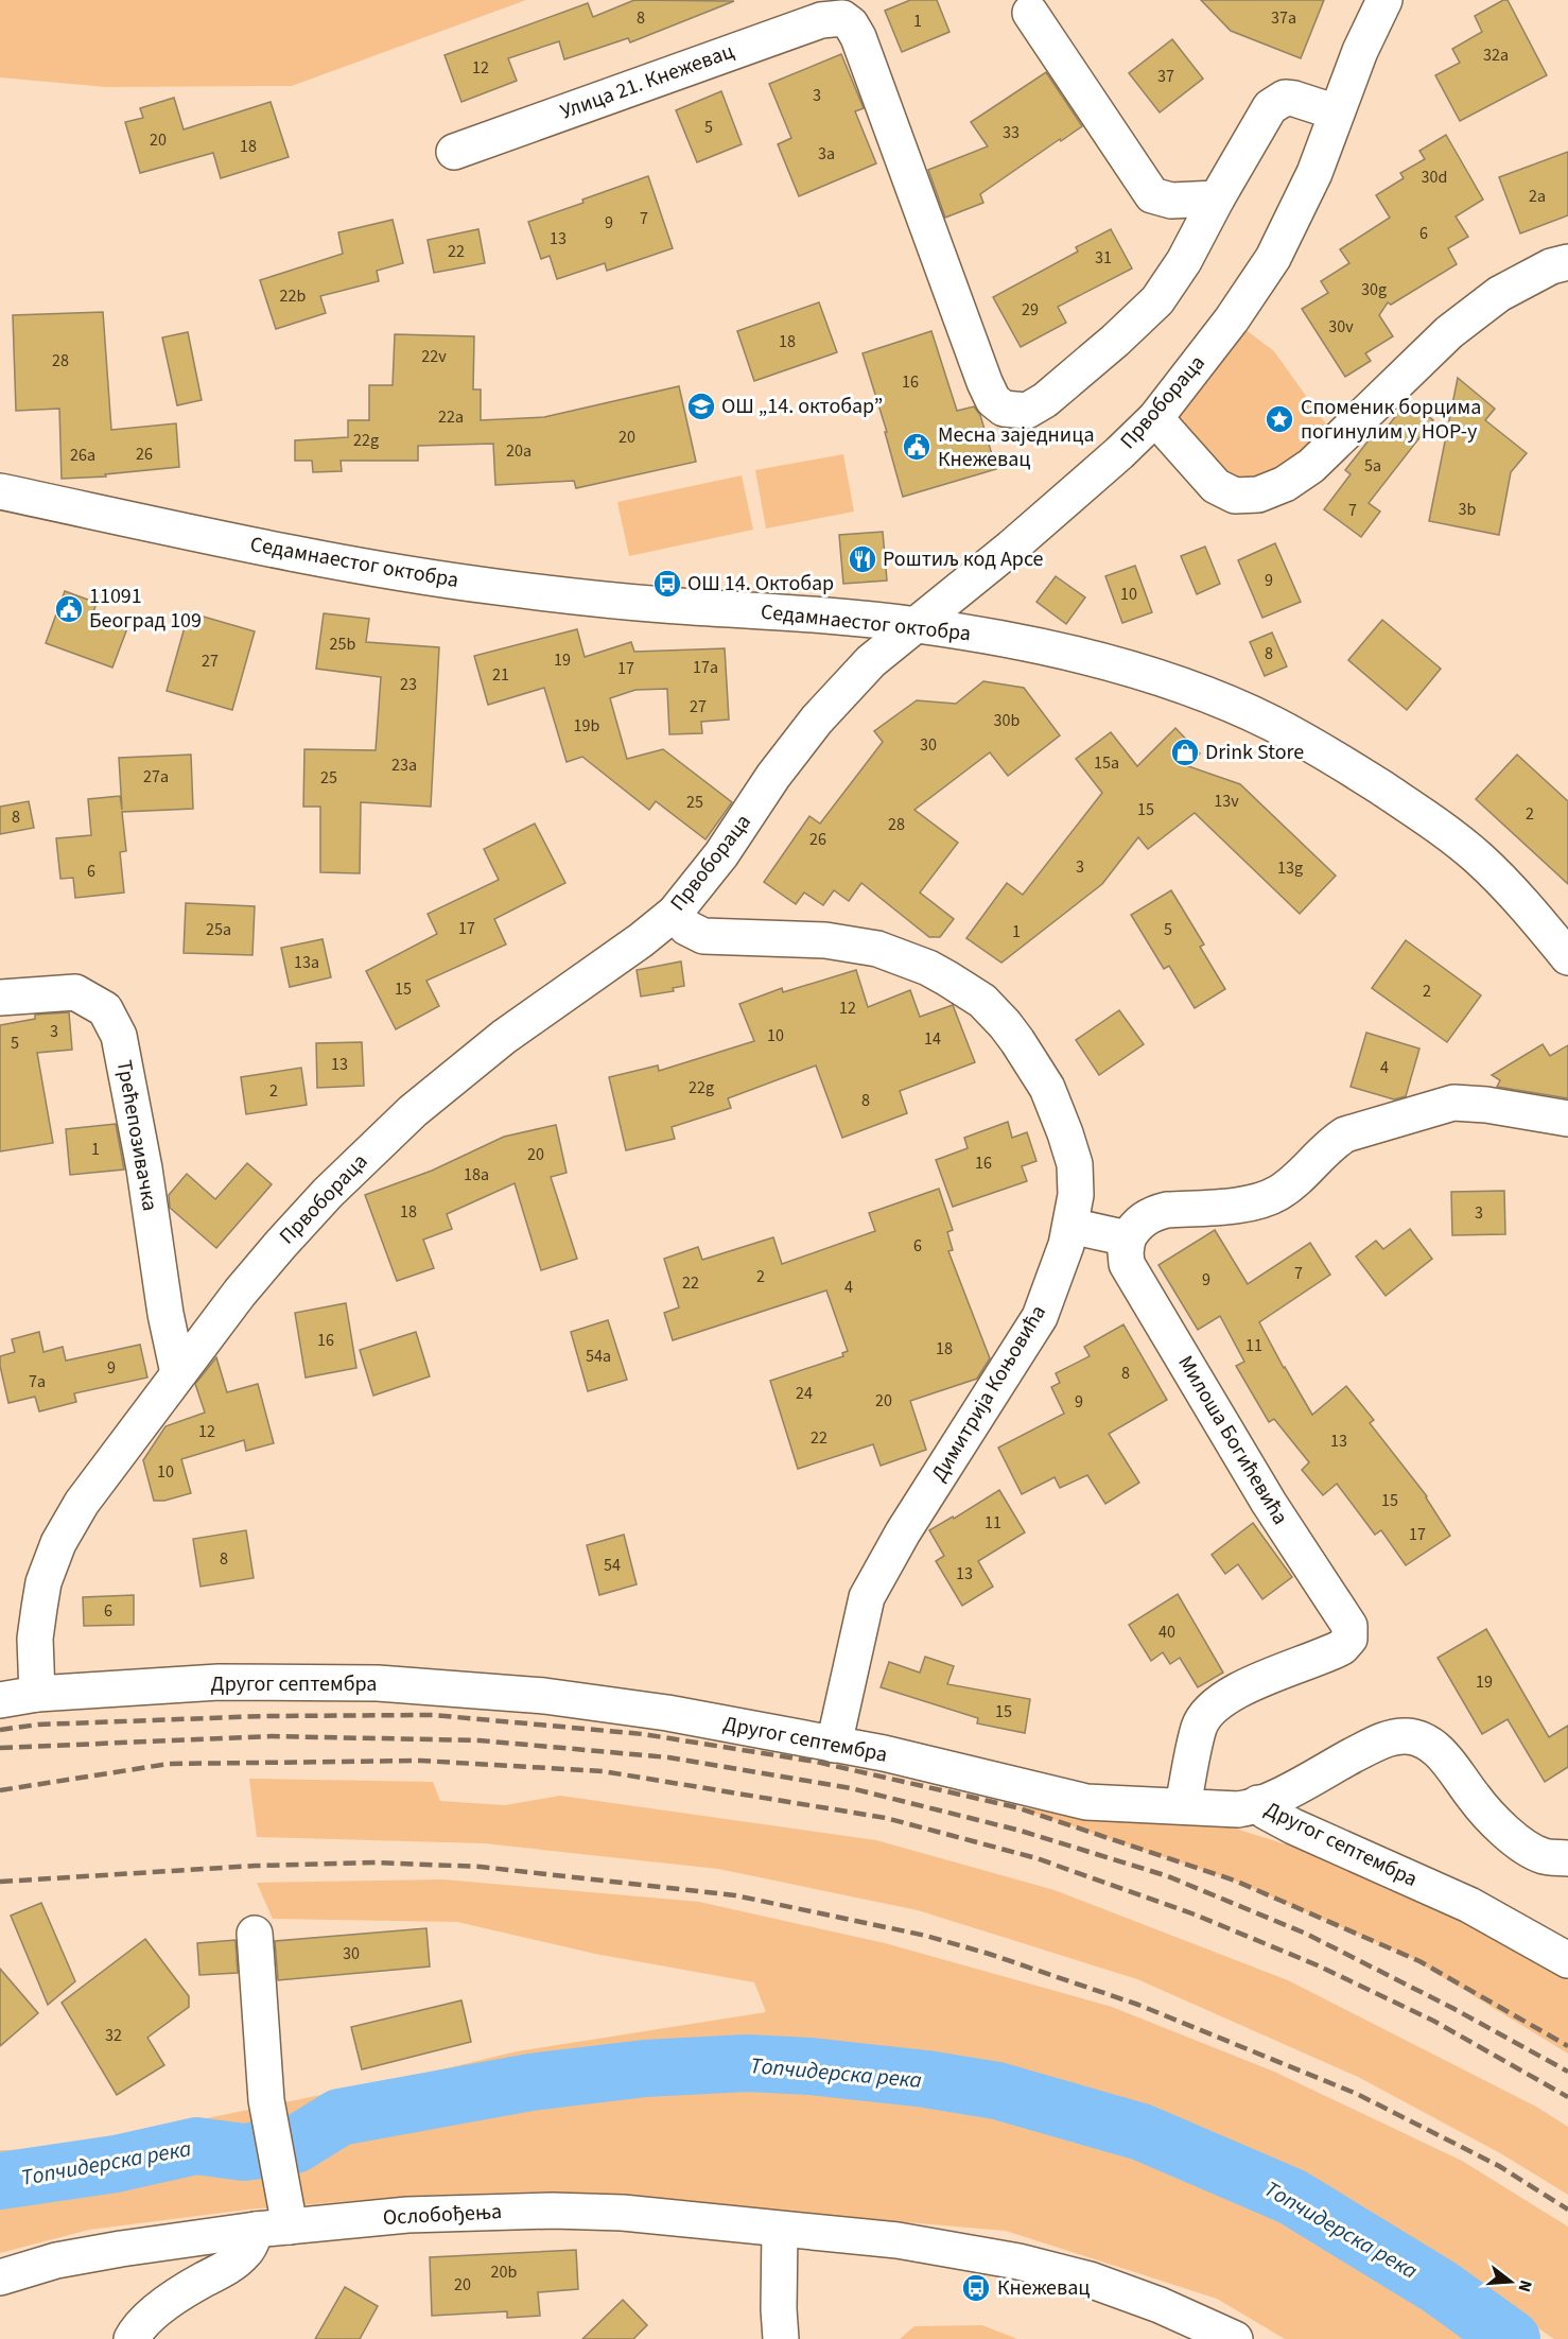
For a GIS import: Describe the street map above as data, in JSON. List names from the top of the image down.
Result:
{
  "streets": {
    "street": [
      "Улица 21. Кнежевац",
      "Првобораца",
      "Седамнаестог октобра",
      "Трећепозивачка",
      "Димитрија Коњовића",
      "Милоша Богићевића",
      "Другог септембра",
      "Ослобођења"
    ]
  },
  "crossings": [
    ["Првобораца", "Седамнаестог октобра"],
    ["Првобораца", "Трећепозивачка"],
    ["Првобораца", "Димитрија Коњовића"],
    ["Првобораца", "Другог септембра"],
    ["Димитрија Коњовића", "Другог септембра"],
    ["Милоша Богићевића", "Другог септембра"]
  ],
  "water": ["Топчидерска река"],
  "places": {
    "school or university": ["ОШ „14. октобар”"],
    "place": ["Споменик борцима погинулим у НОР-у"],
    "public building": ["Месна заједница Кнежевац", "11091 Београд 109"],
    "restaurant": ["Роштиљ код Арсе"],
    "bus stop": ["ОШ 14. Октобар", "Кнежевац"],
    "shop": ["Drink Store"]
  },
  "house_numbers": [
    "8",
    "37a",
    "1",
    "32a",
    "12",
    "37",
    "3",
    "5",
    "33",
    "20",
    "18",
    "3a",
    "30d",
    "2a",
    "7",
    "9",
    "6",
    "13",
    "22",
    "31",
    "30g",
    "22b",
    "29",
    "30v",
    "18",
    "22v",
    "28",
    "16",
    "22a",
    "20",
    "22g",
    "20a",
    "26",
    "26a",
    "5a",
    "3b",
    "7",
    "9",
    "10",
    "25b",
    "8",
    "19",
    "27",
    "17a",
    "17",
    "21",
    "23",
    "27",
    "30b",
    "19b",
    "30",
    "15a",
    "23a",
    "27a",
    "25",
    "13v",
    "25",
    "15",
    "2",
    "8",
    "28",
    "26",
    "3",
    "13g",
    "6",
    "17",
    "25a",
    "5",
    "1",
    "13a",
    "15",
    "2",
    "12",
    "3",
    "10",
    "14",
    "5",
    "13",
    "4",
    "22g",
    "2",
    "8",
    "1",
    "20",
    "16",
    "18a",
    "18",
    "3",
    "6",
    "7",
    "2",
    "9",
    "22",
    "4",
    "16",
    "11",
    "18",
    "54a",
    "9",
    "8",
    "7a",
    "24",
    "20",
    "9",
    "12",
    "22",
    "13",
    "10",
    "15",
    "11",
    "17",
    "8",
    "54",
    "13",
    "6",
    "40",
    "19",
    "15",
    "30",
    "32",
    "20b",
    "20"
  ],
  "north": "right"
}
